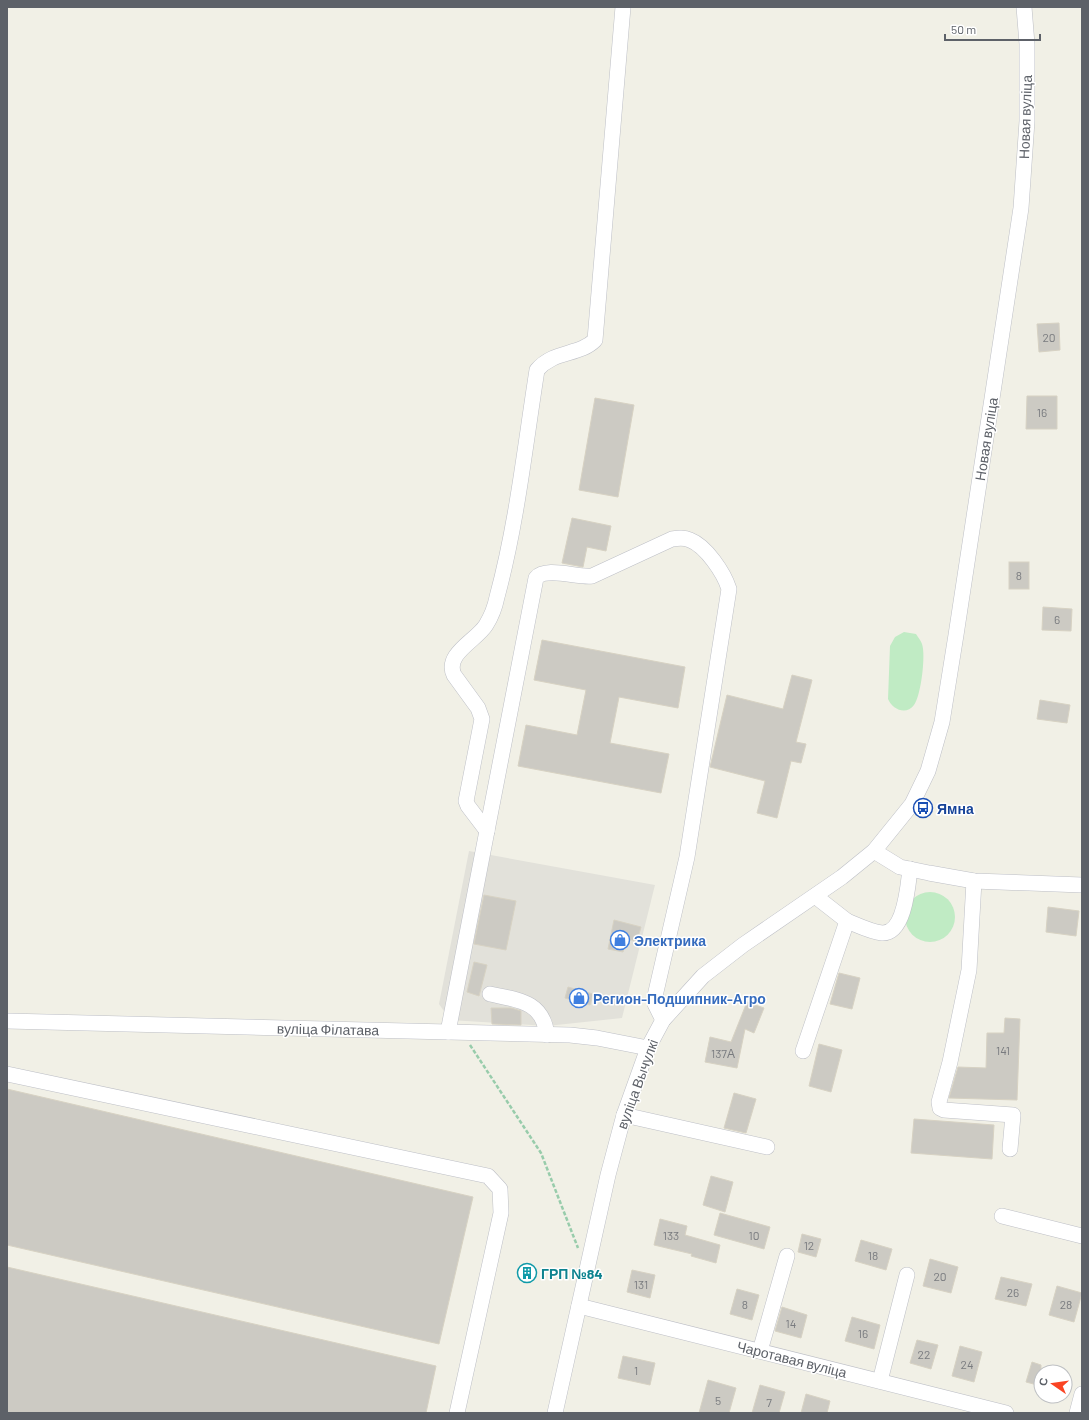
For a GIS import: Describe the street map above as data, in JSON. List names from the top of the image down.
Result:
{
  "streets": {
    "street": [
      "Новая вуліца",
      "вуліца Філатава",
      "вуліца Вычулкі",
      "Чаротавая вуліца"
    ]
  },
  "crossings": [
    ["Новая вуліца", "вуліца Вычулкі"],
    ["вуліца Філатава", "вуліца Вычулкі"],
    ["вуліца Вычулкі", "Чаротавая вуліца"]
  ],
  "places": {
    "bus stop": ["Ямна"],
    "shop": ["Электрика", "Регион-Подшипник-Агро"],
    "building": ["ГРП №84"]
  },
  "house_numbers": [
    "20",
    "16",
    "8",
    "6",
    "141",
    "137А",
    "133",
    "10",
    "12",
    "18",
    "20",
    "131",
    "26",
    "8",
    "28",
    "14",
    "16",
    "22",
    "24",
    "1",
    "5",
    "7"
  ],
  "scale_bar": "50 m",
  "north": "left"
}
